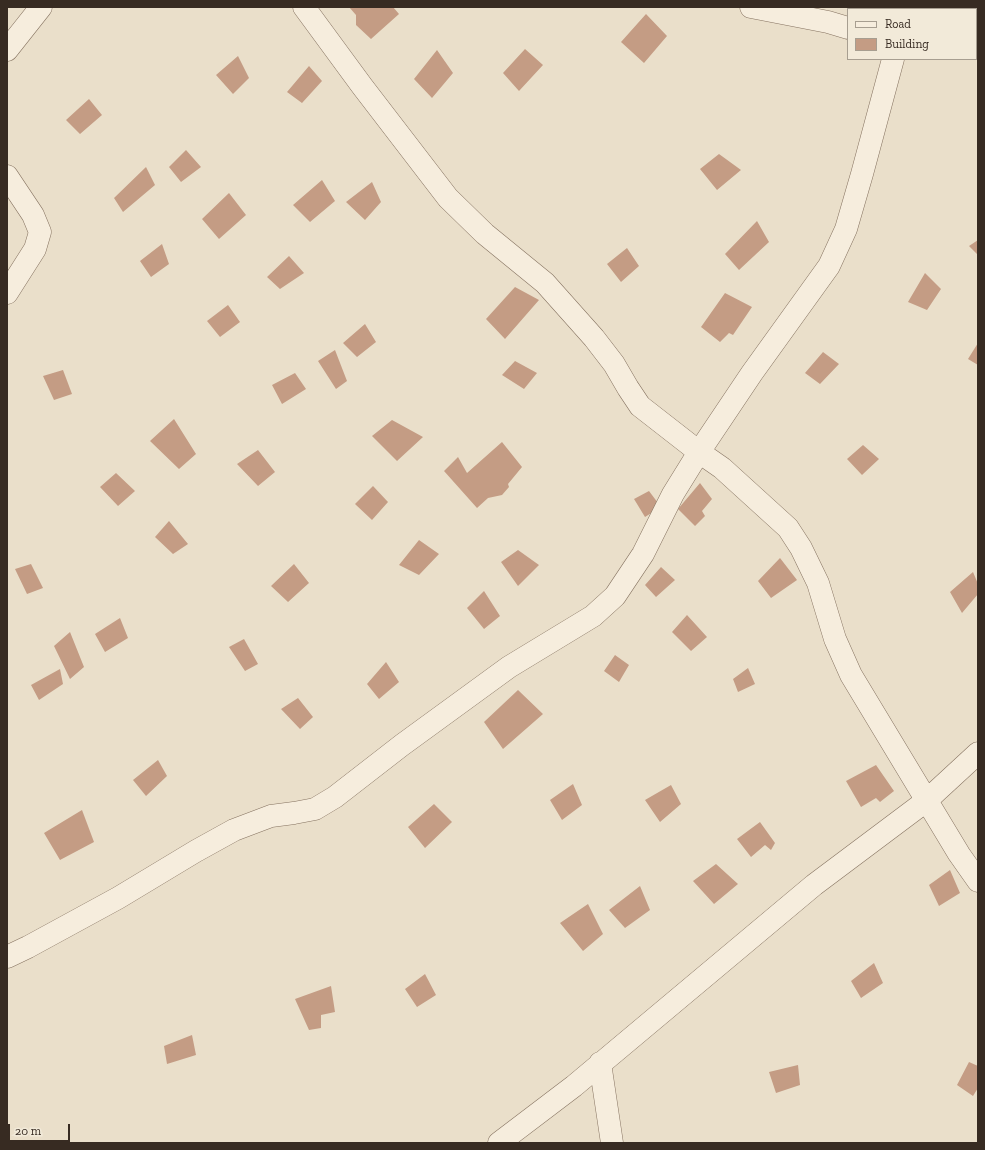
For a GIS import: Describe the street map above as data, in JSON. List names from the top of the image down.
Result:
{
  "legend": ["Road", "Building"],
  "scale_bar": "20 m"
}
